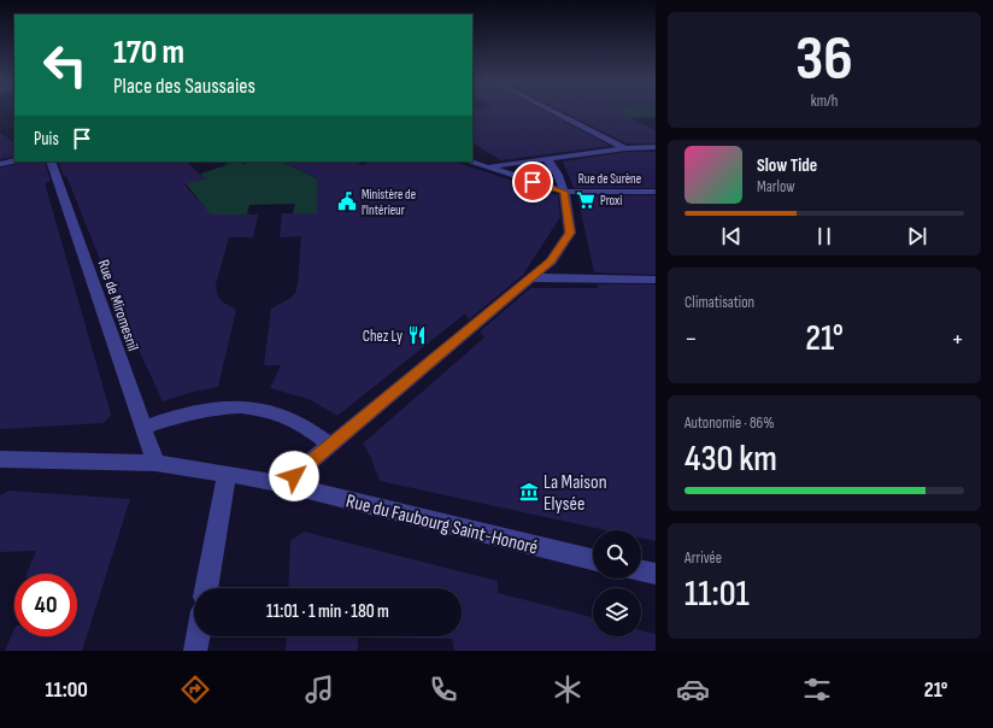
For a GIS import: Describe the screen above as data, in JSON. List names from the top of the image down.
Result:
{
  "streets": {
    "street": ["Rue de Surène", "Rue de Miromesnil", "Rue du Faubourg Saint-Honoré"]
  },
  "crossings": [
    ["Rue de Miromesnil", "Rue du Faubourg Saint-Honoré"]
  ],
  "places": {
    "supermarket": ["Proxi"],
    "public building": ["Ministère de l'Intérieur"],
    "restaurant": ["Chez Ly"],
    "museum": ["La Maison Elysée"]
  },
  "page": {
    "tile": [
      ["36", "km/h"],
      "Climatisation",
      ["Autonomie · 86%", "430 km"],
      ["Arrivée", "11:01"]
    ],
    "turn": ["170 m", "Place des Saussaies"],
    "then": "Puis",
    "song": ["Slow Tide", "Marlow"],
    "heat": ["−", "21°", "+"],
    "limit": "40",
    "trip": "11:01 · 1 min · 180 m",
    "tabs": ["11:00", "21°"]
  }
}
